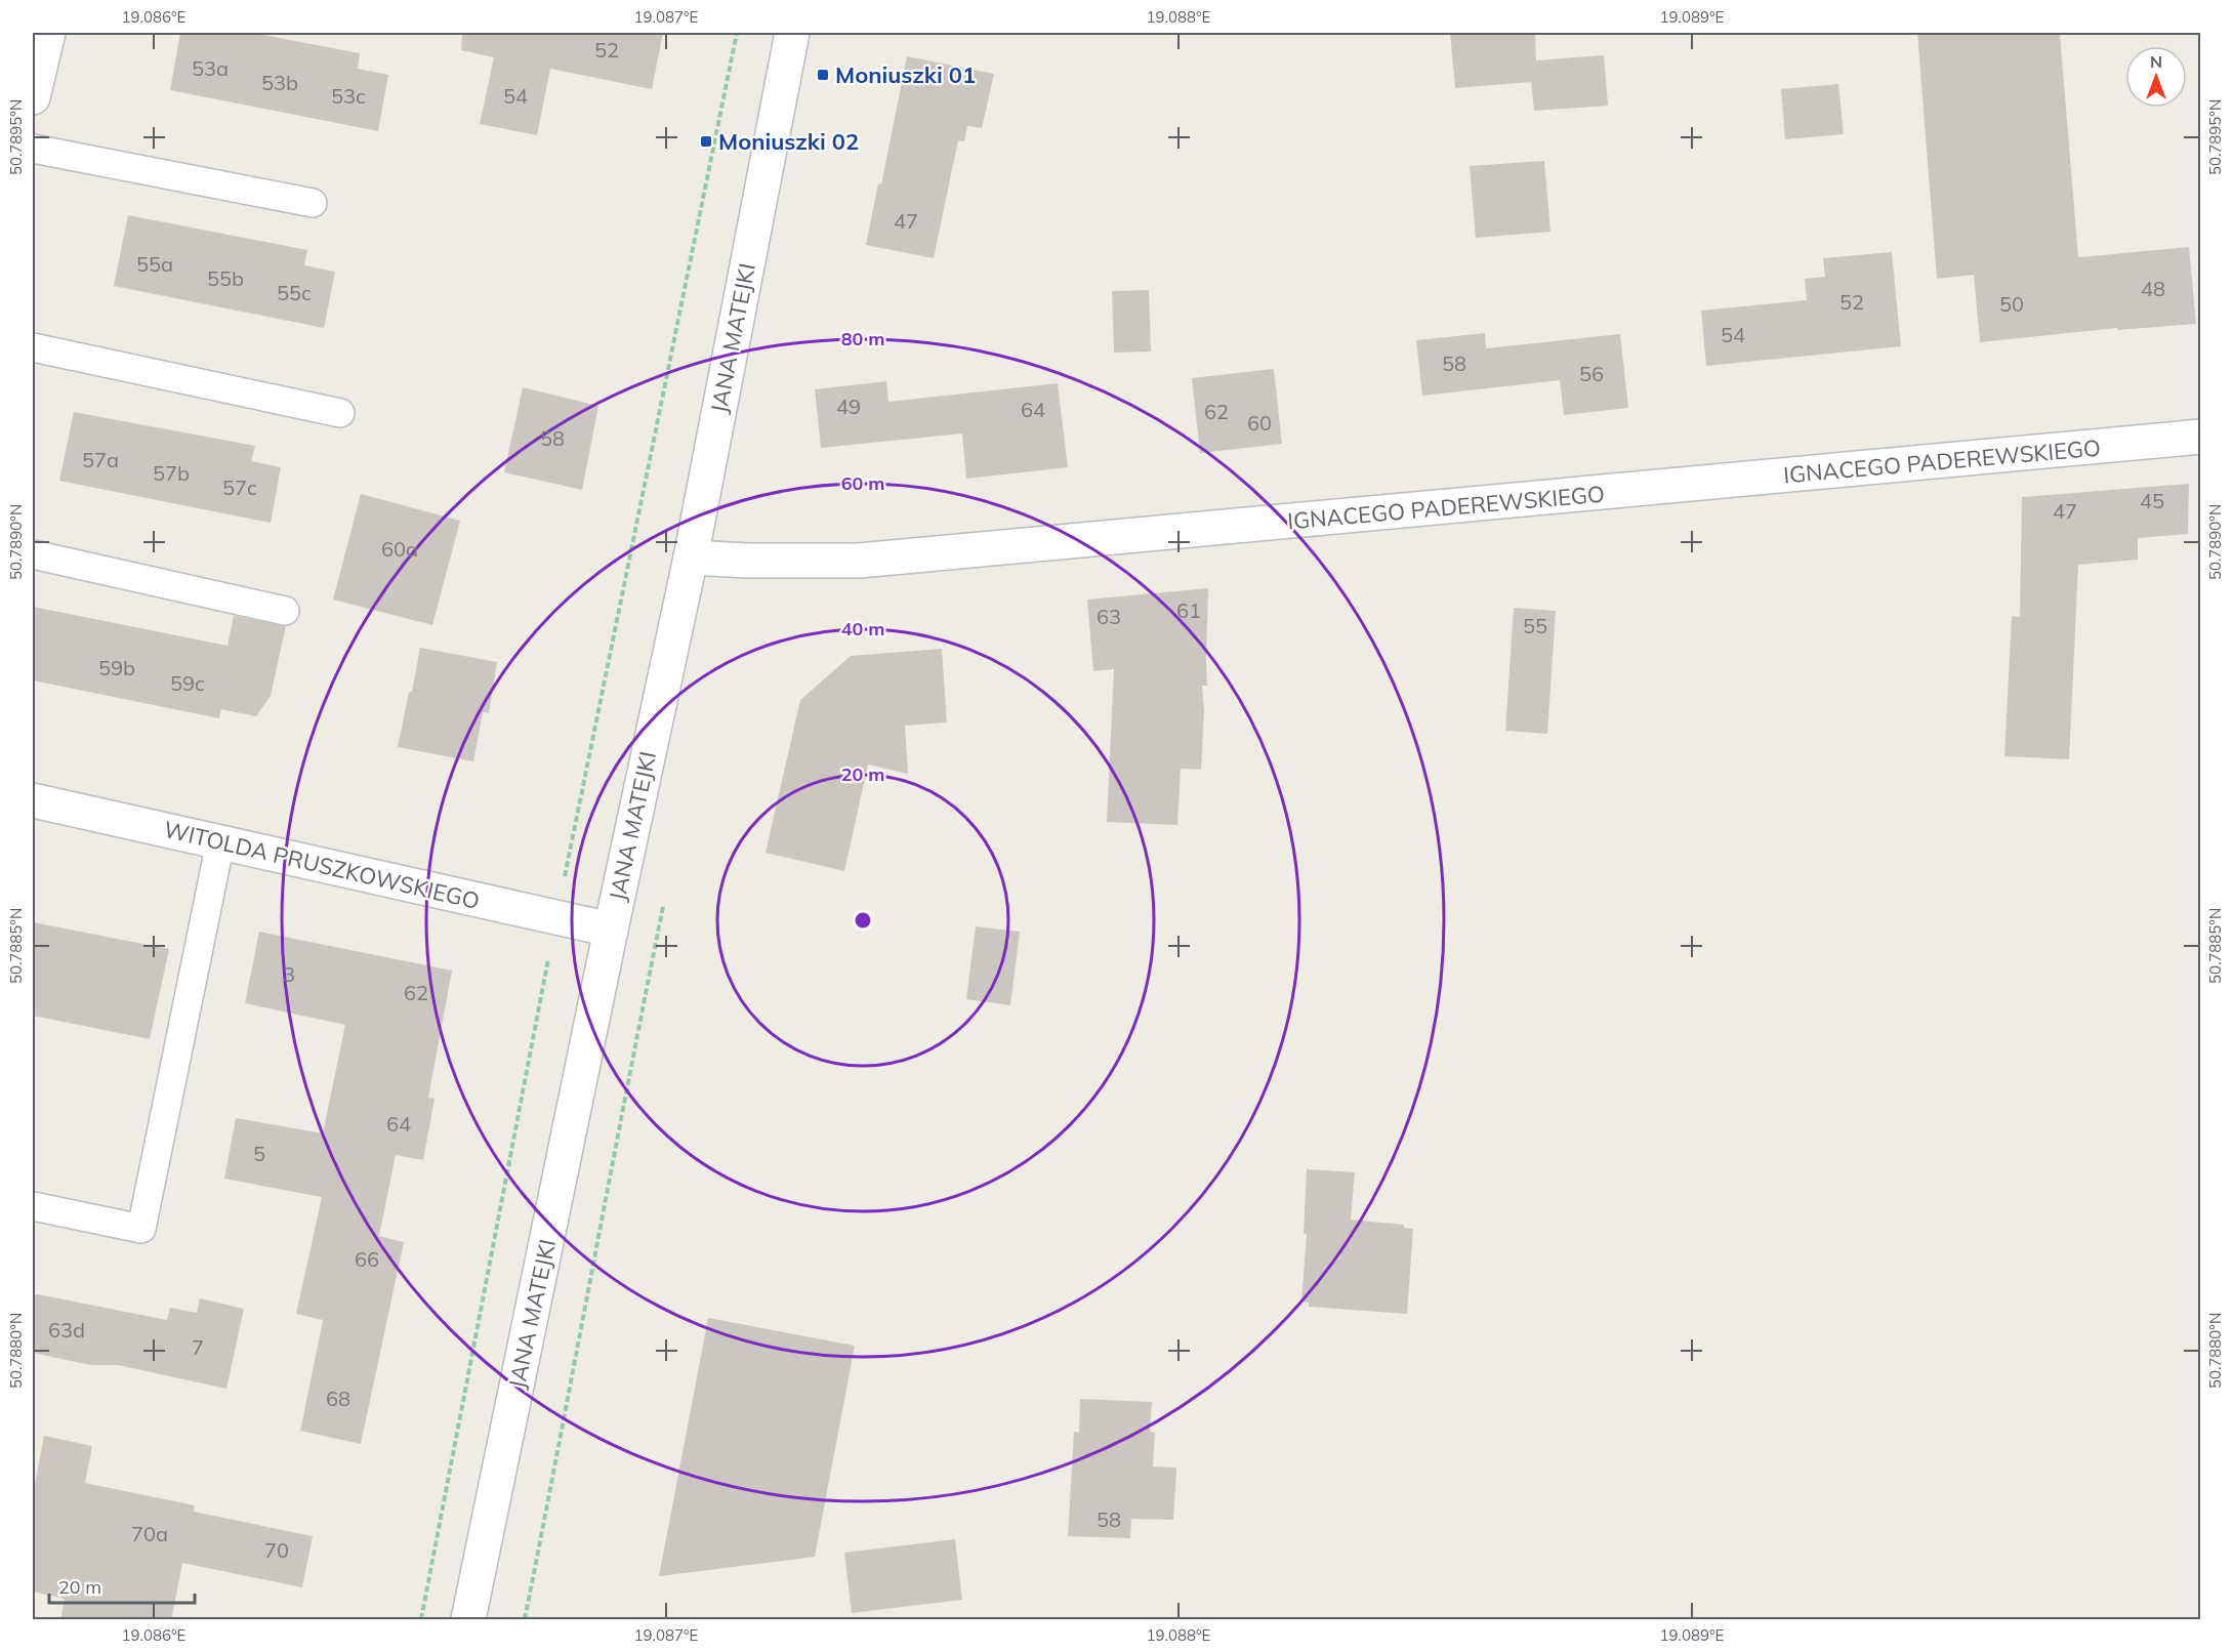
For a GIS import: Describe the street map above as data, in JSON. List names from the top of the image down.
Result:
{
  "streets": {
    "street": ["JANA MATEJKI", "IGNACEGO PADEREWSKIEGO", "WITOLDA PRUSZKOWSKIEGO"]
  },
  "crossings": [
    ["JANA MATEJKI", "IGNACEGO PADEREWSKIEGO"],
    ["JANA MATEJKI", "WITOLDA PRUSZKOWSKIEGO"]
  ],
  "places": {
    "transit": ["Moniuszki 01", "Moniuszki 02"]
  },
  "house_numbers": [
    "52",
    "53a",
    "53b",
    "53c",
    "54",
    "47",
    "55a",
    "55b",
    "48",
    "55c",
    "52",
    "50",
    "54",
    "58",
    "56",
    "49",
    "64",
    "62",
    "60",
    "58",
    "57a",
    "57b",
    "57c",
    "45",
    "47",
    "60a",
    "61",
    "63",
    "55",
    "59b",
    "59c",
    "3",
    "62",
    "64",
    "5",
    "66",
    "63d",
    "7",
    "68",
    "58",
    "70a",
    "70"
  ],
  "scale_bar": "20 m",
  "north": "top",
  "coordinates": [
    "19.086°E",
    "19.087°E",
    "19.088°E",
    "19.089°E",
    "50.7895°N",
    "50.7890°N",
    "50.7885°N",
    "50.7880°N"
  ],
  "rings": [
    "80 m",
    "60 m",
    "40 m",
    "20 m"
  ]
}
